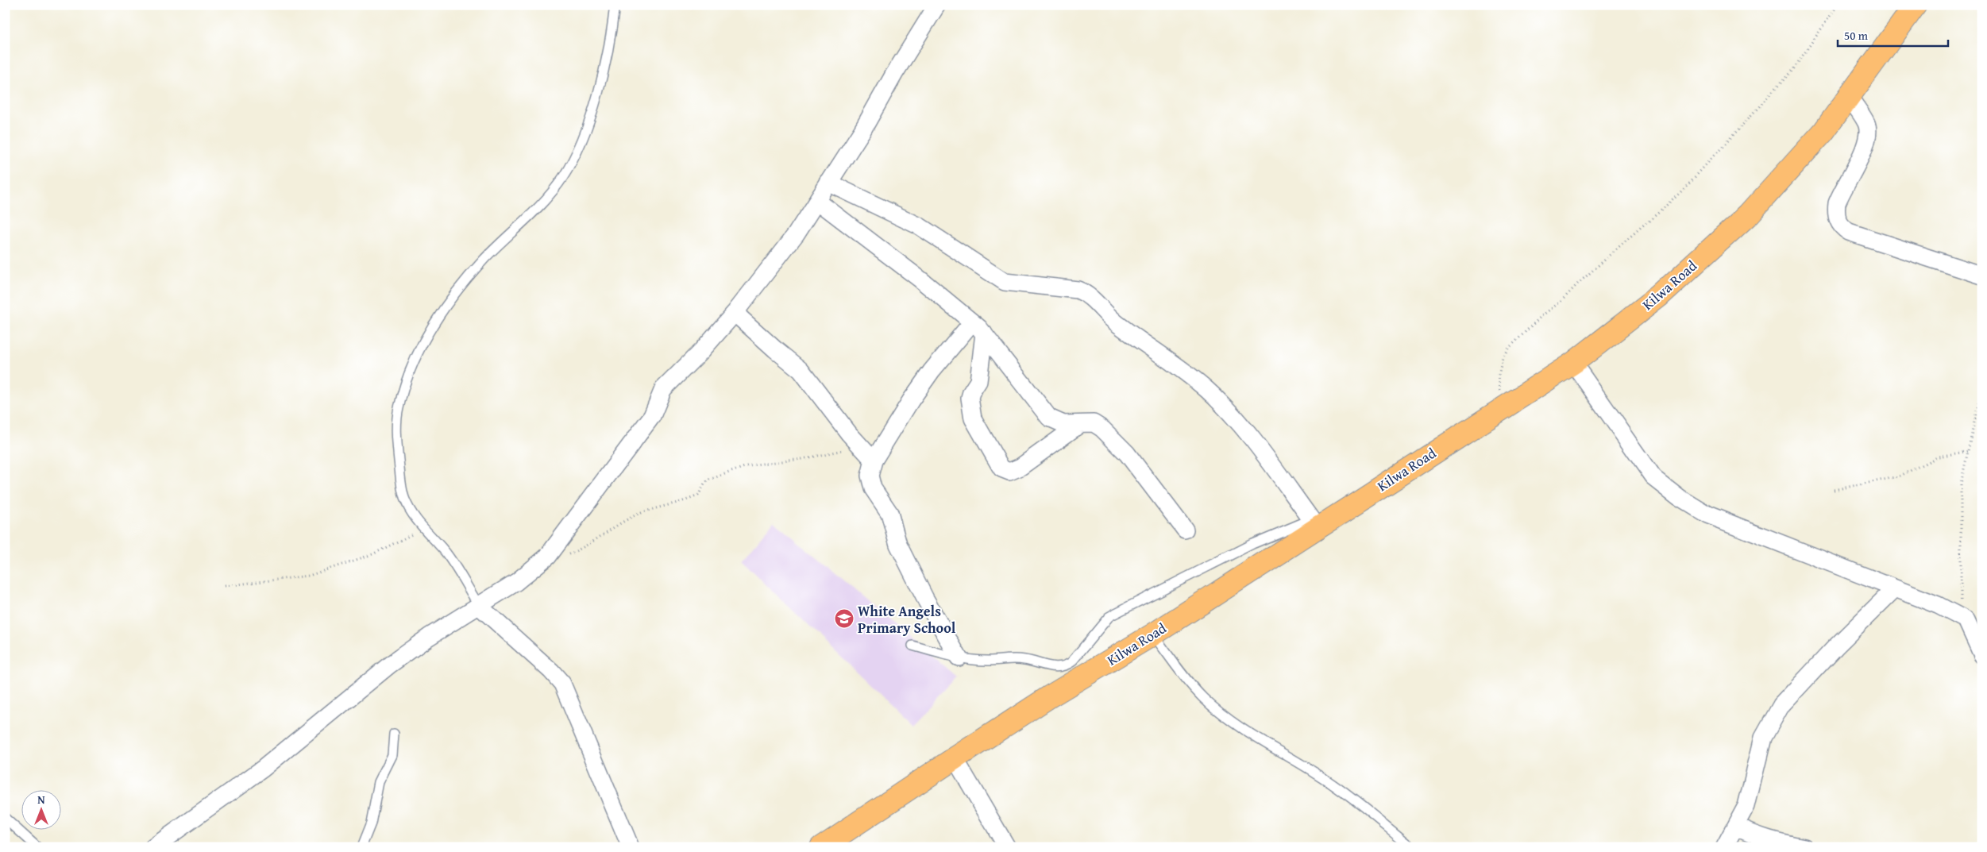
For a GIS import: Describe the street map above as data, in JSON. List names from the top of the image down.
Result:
{
  "streets": {
    "highway": ["Kilwa Road"]
  },
  "places": {
    "school or university": ["White Angels Primary School"]
  },
  "scale_bar": "50 m",
  "north": "top"
}
